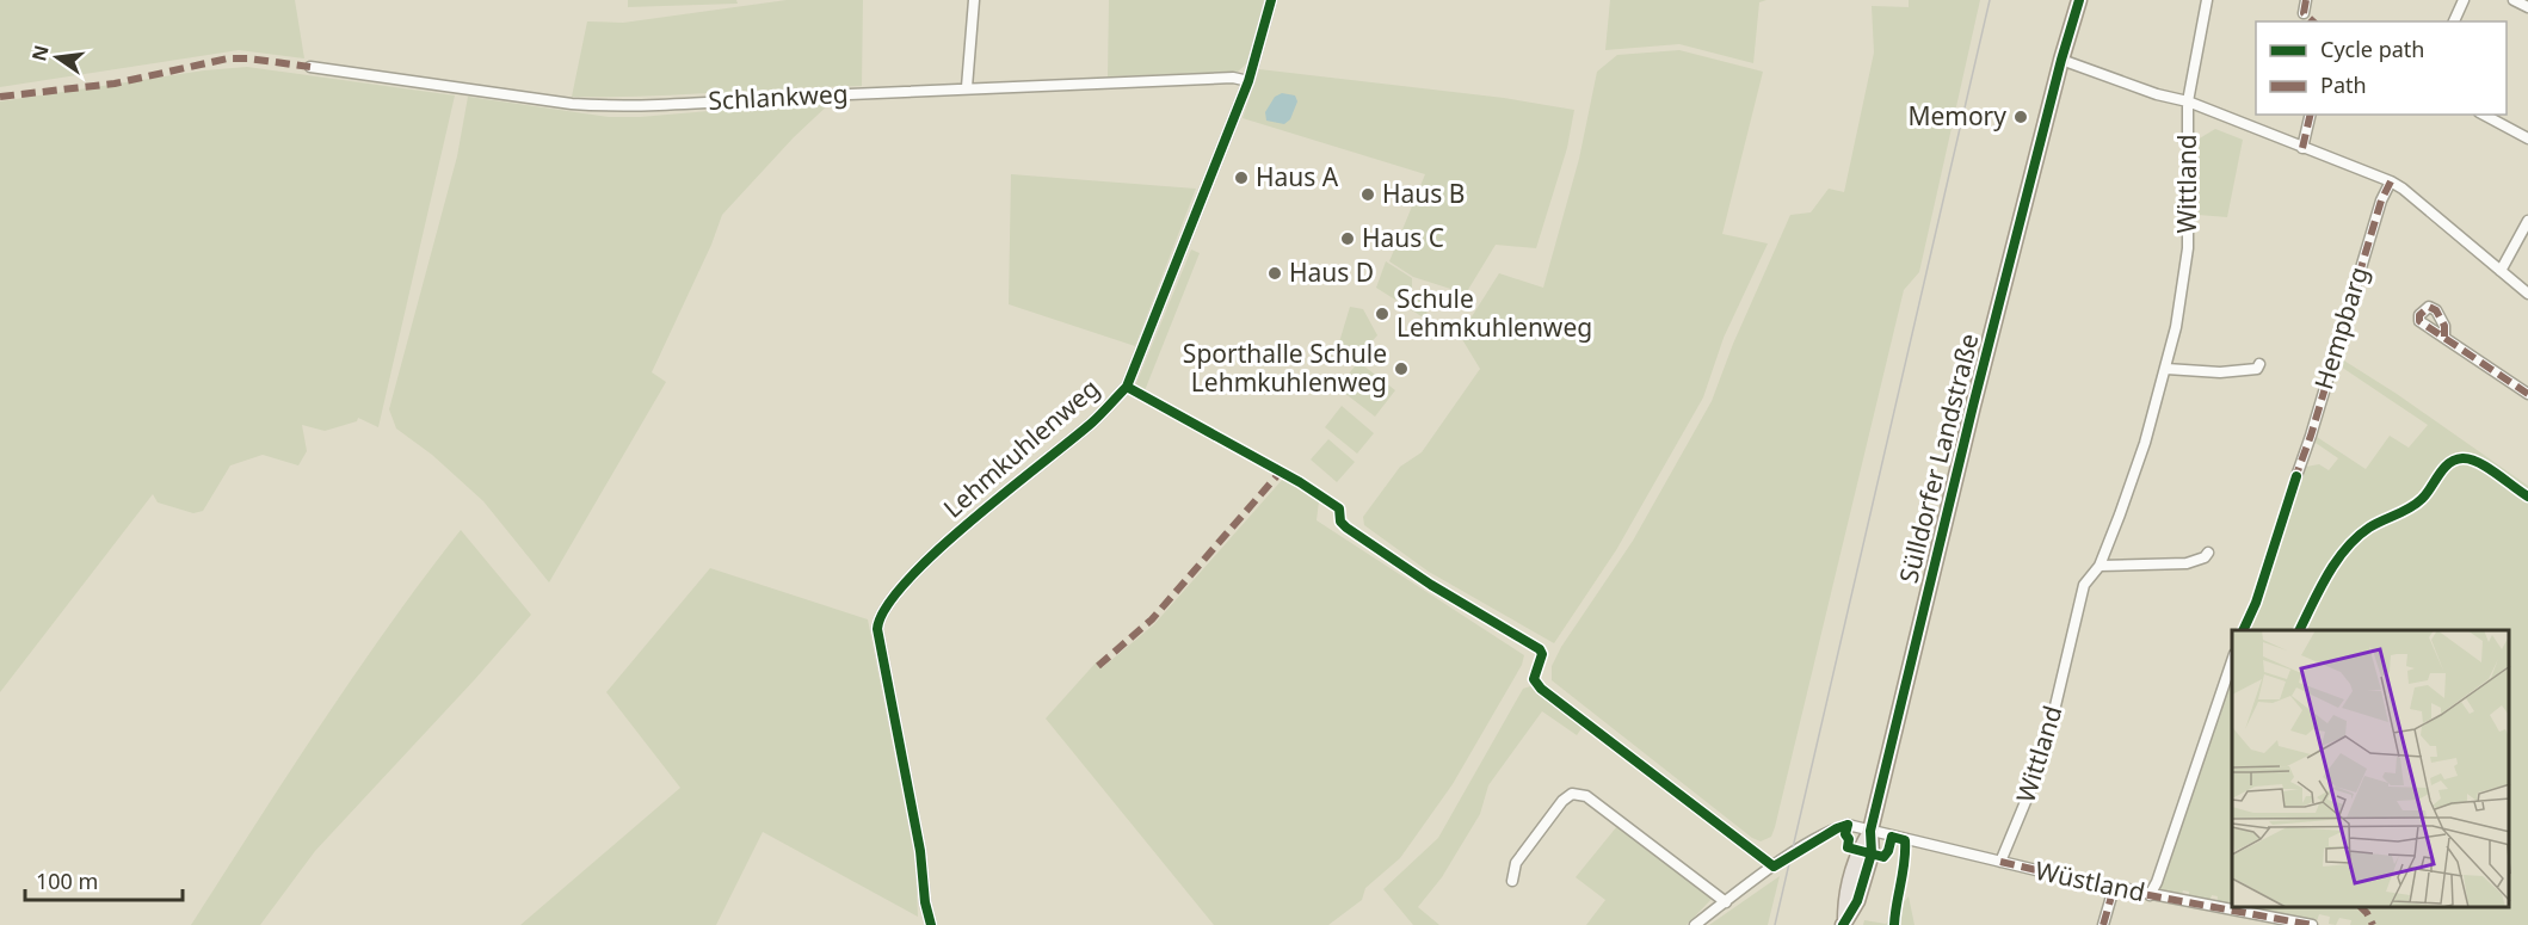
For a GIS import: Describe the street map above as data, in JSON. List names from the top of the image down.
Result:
{
  "streets": {
    "main road": ["Sülldorfer Landstraße"],
    "street": [
      "Schlankweg",
      "Wittland",
      "Hempbarg",
      "Lehmkuhlenweg",
      "Wüstland"
    ]
  },
  "crossings": [
    ["Schlankweg", "Lehmkuhlenweg"],
    ["Wittland", "Wüstland"],
    ["Sülldorfer Landstraße", "Wüstland"]
  ],
  "places": [
    "Memory",
    "Haus A",
    "Haus B",
    "Haus C",
    "Haus D",
    "Schule Lehmkuhlenweg",
    "Sporthalle Schule Lehmkuhlenweg"
  ],
  "legend": ["Cycle path", "Path"],
  "scale_bar": "100 m",
  "north": "left"
}
